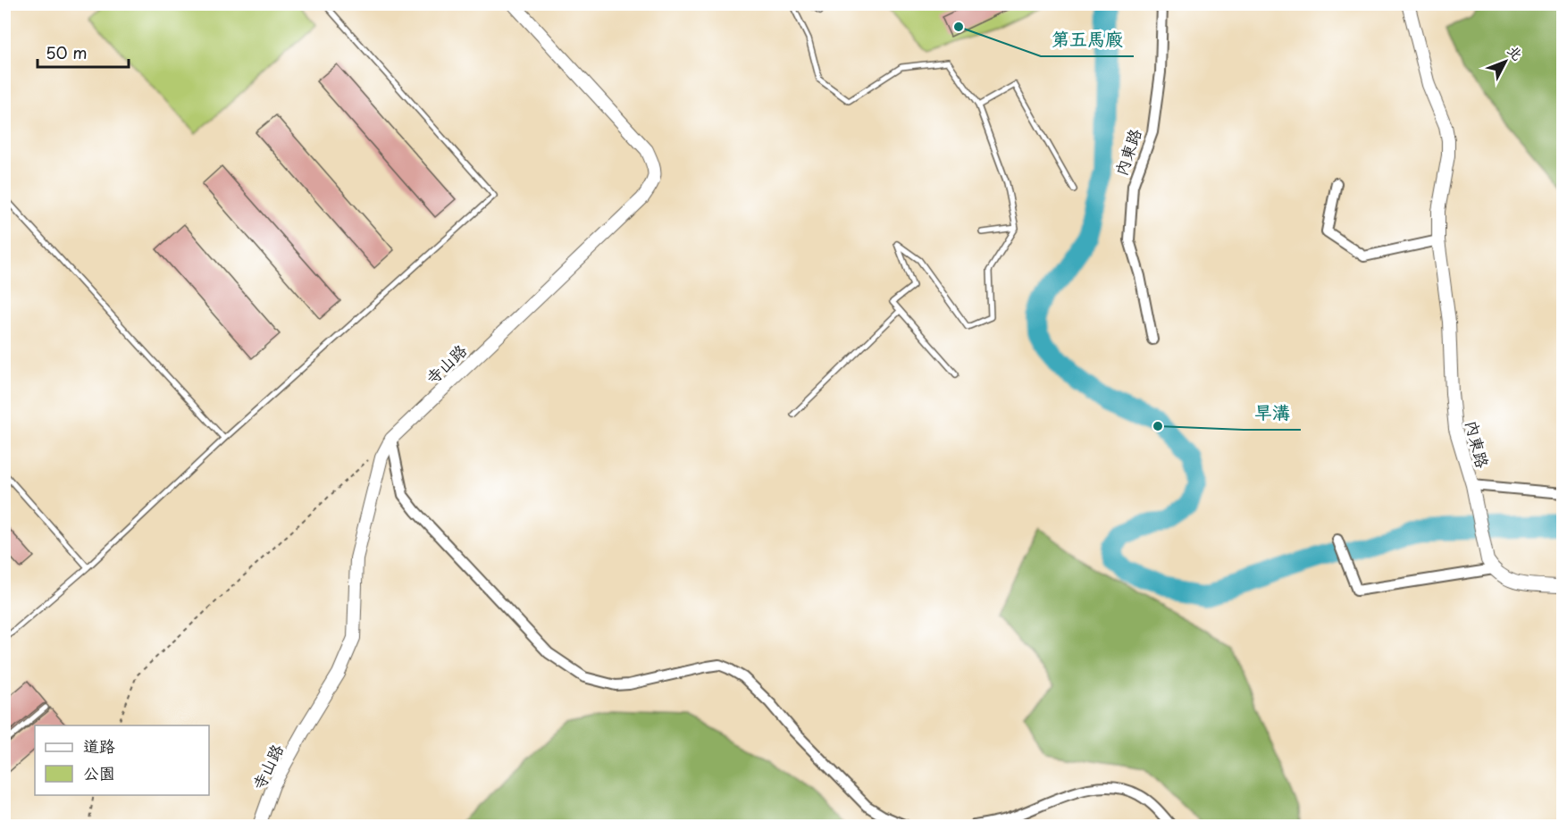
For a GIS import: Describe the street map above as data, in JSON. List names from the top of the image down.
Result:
{
  "streets": {
    "street": ["內東路", "寺山路"]
  },
  "places": ["第五馬廄", "旱溝"],
  "legend": ["道路", "公園"],
  "scale_bar": "50 m",
  "north": "top right"
}
